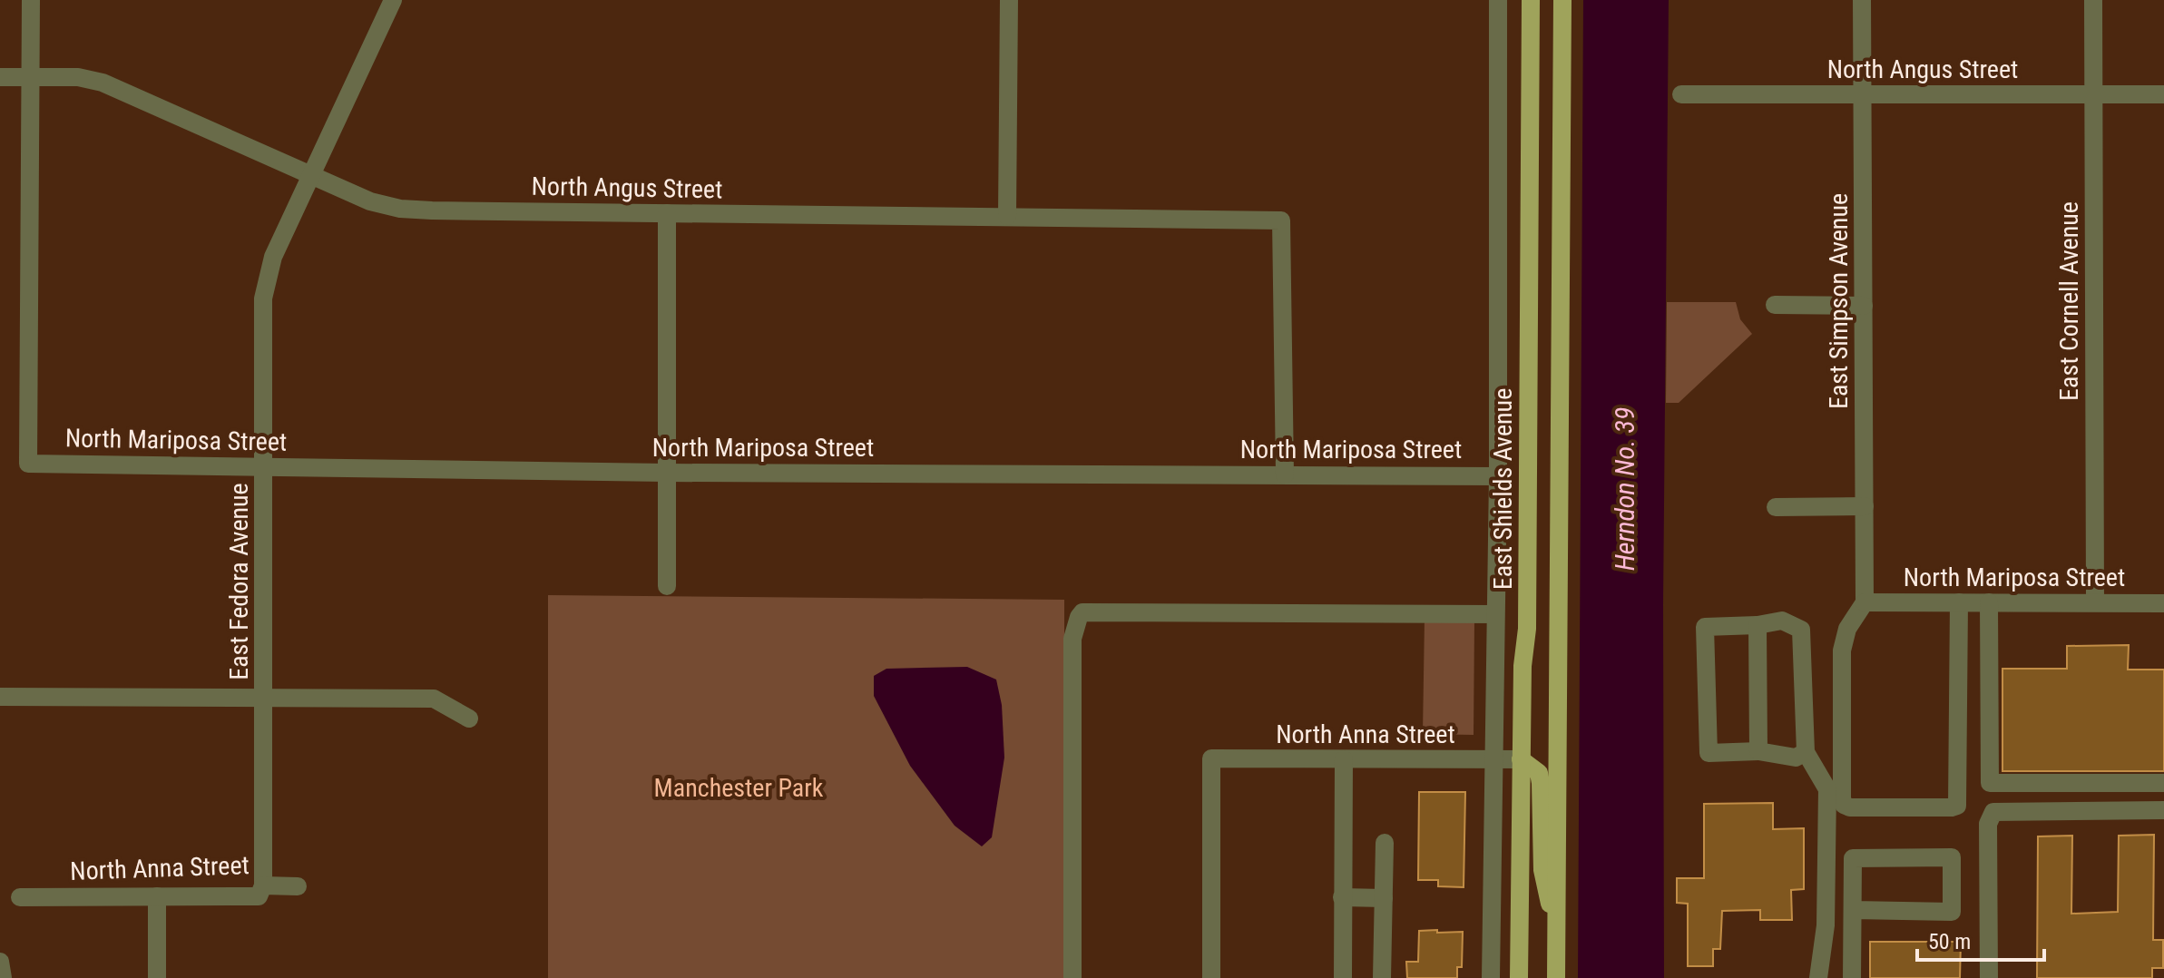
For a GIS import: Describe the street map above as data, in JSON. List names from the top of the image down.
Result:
{
  "streets": {
    "main road": ["East Shields Avenue"],
    "street": [
      "North Angus Street",
      "East Simpson Avenue",
      "East Cornell Avenue",
      "North Mariposa Street",
      "East Fedora Avenue",
      "North Anna Street"
    ]
  },
  "crossings": [
    ["North Angus Street", "East Simpson Avenue"],
    ["North Angus Street", "East Cornell Avenue"],
    ["North Angus Street", "North Mariposa Street"],
    ["North Angus Street", "East Fedora Avenue"],
    ["East Simpson Avenue", "North Mariposa Street"],
    ["East Cornell Avenue", "North Mariposa Street"],
    ["North Mariposa Street", "East Fedora Avenue"],
    ["East Shields Avenue", "North Anna Street"],
    ["East Fedora Avenue", "North Anna Street"]
  ],
  "water": ["Herndon No. 39"],
  "parks": ["Manchester Park"],
  "scale_bar": "50 m"
}
